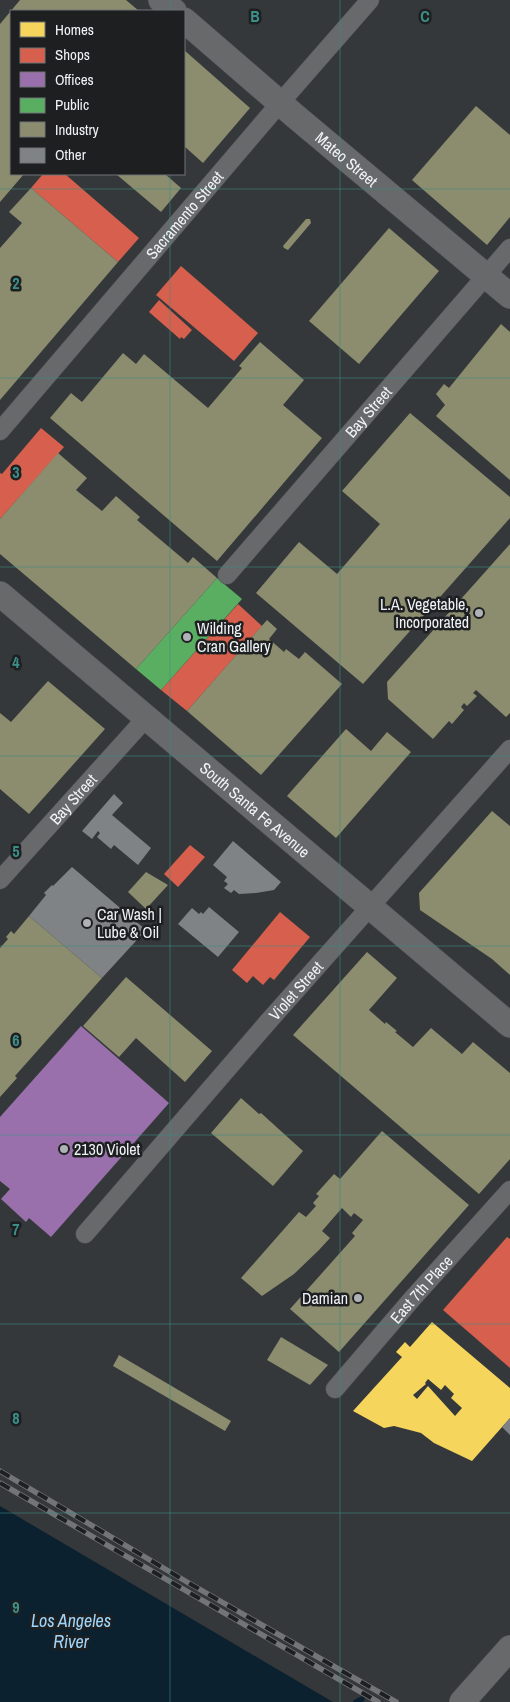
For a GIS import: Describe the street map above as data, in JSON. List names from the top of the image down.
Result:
{
  "streets": {
    "main road": ["Mateo Street", "South Santa Fe Avenue"],
    "street": [
      "Sacramento Street",
      "Bay Street",
      "Violet Street",
      "East 7th Place"
    ]
  },
  "crossings": [
    ["Mateo Street", "Sacramento Street"],
    ["Mateo Street", "Bay Street"],
    ["Bay Street", "South Santa Fe Avenue"],
    ["South Santa Fe Avenue", "Violet Street"]
  ],
  "water": ["Los Angeles River"],
  "places": [
    "L.A. Vegetable, Incorporated",
    "Wilding Cran Gallery",
    "Car Wash | Lube & Oil",
    "2130 Violet",
    "Damian"
  ],
  "legend": [
    "Homes",
    "Shops",
    "Offices",
    "Public",
    "Industry",
    "Other"
  ],
  "grid": {
    "columns": ["B", "C"],
    "rows": [
      "2",
      "3",
      "4",
      "5",
      "6",
      "7",
      "8",
      "9"
    ]
  }
}
